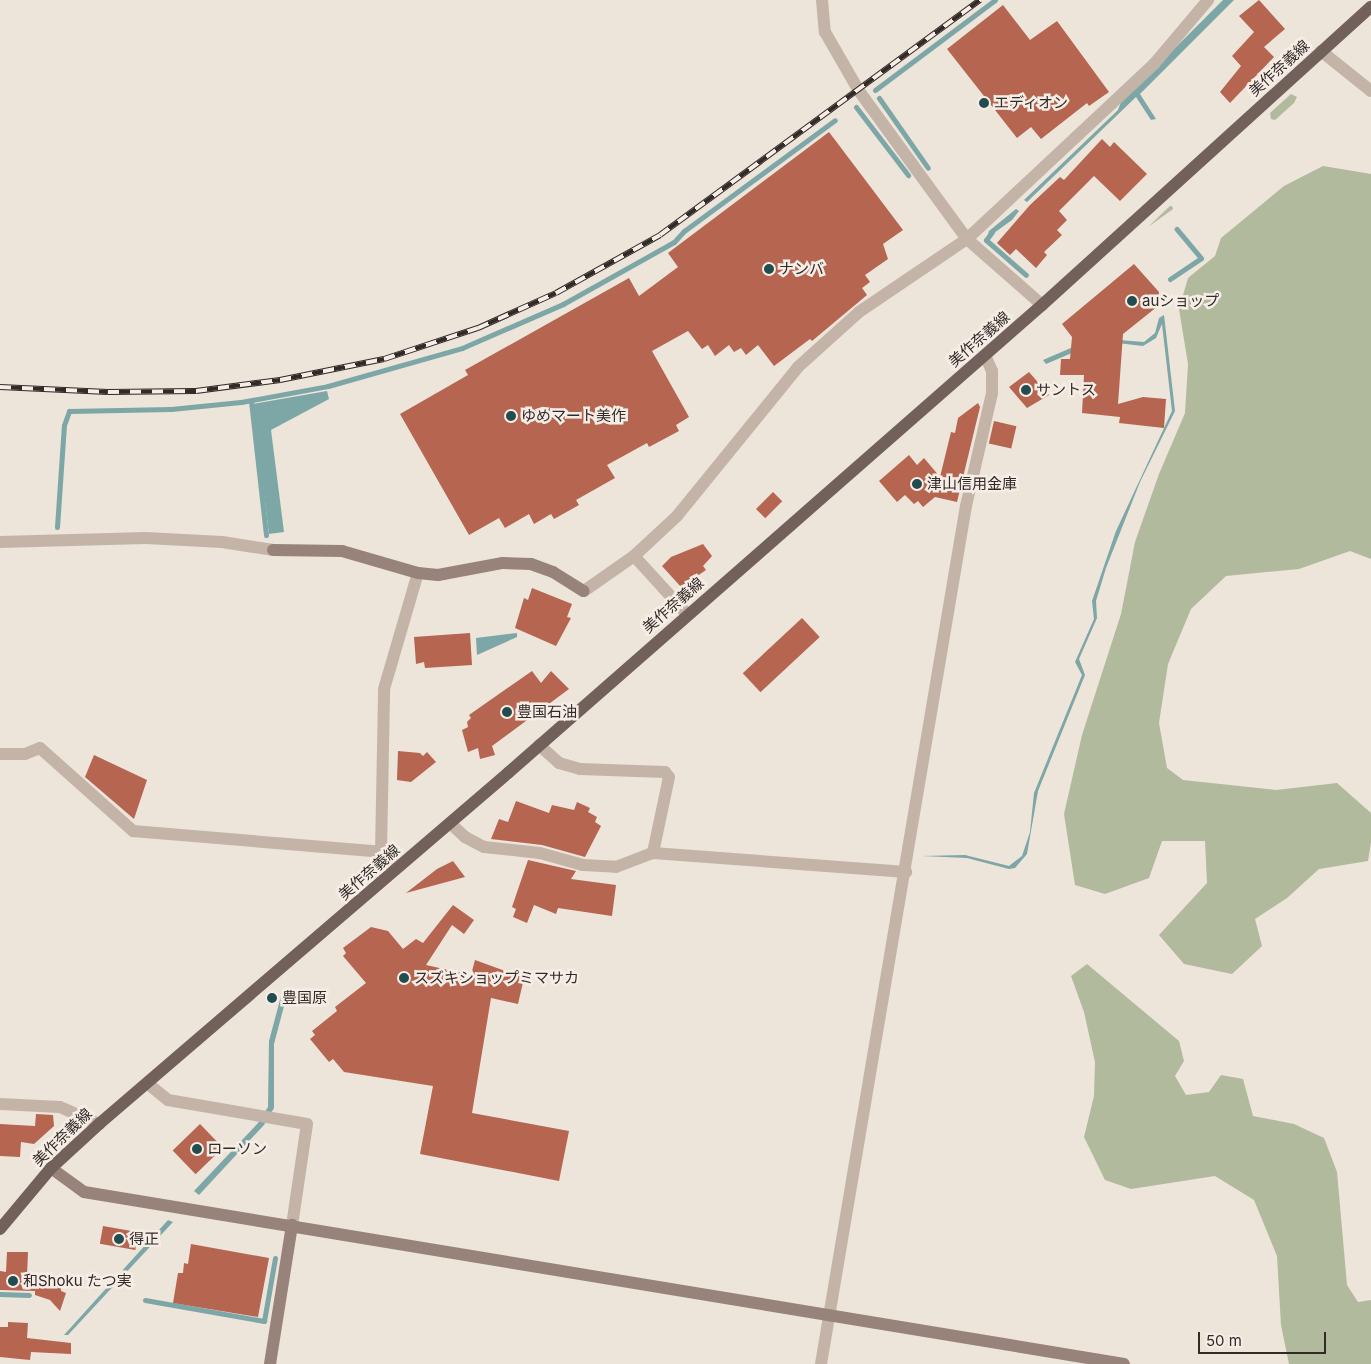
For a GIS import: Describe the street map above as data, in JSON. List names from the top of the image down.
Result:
{
  "streets": {
    "main road": ["美作奈義線"]
  },
  "places": [
    "エディオン",
    "ナンバ",
    "auショップ",
    "サントス",
    "ゆめマート美作",
    "津山信用金庫",
    "豊国石油",
    "スズキショップミマサカ",
    "豊国原",
    "ローソン",
    "得正",
    "和Shoku たつ実"
  ],
  "scale_bar": "50 m"
}
